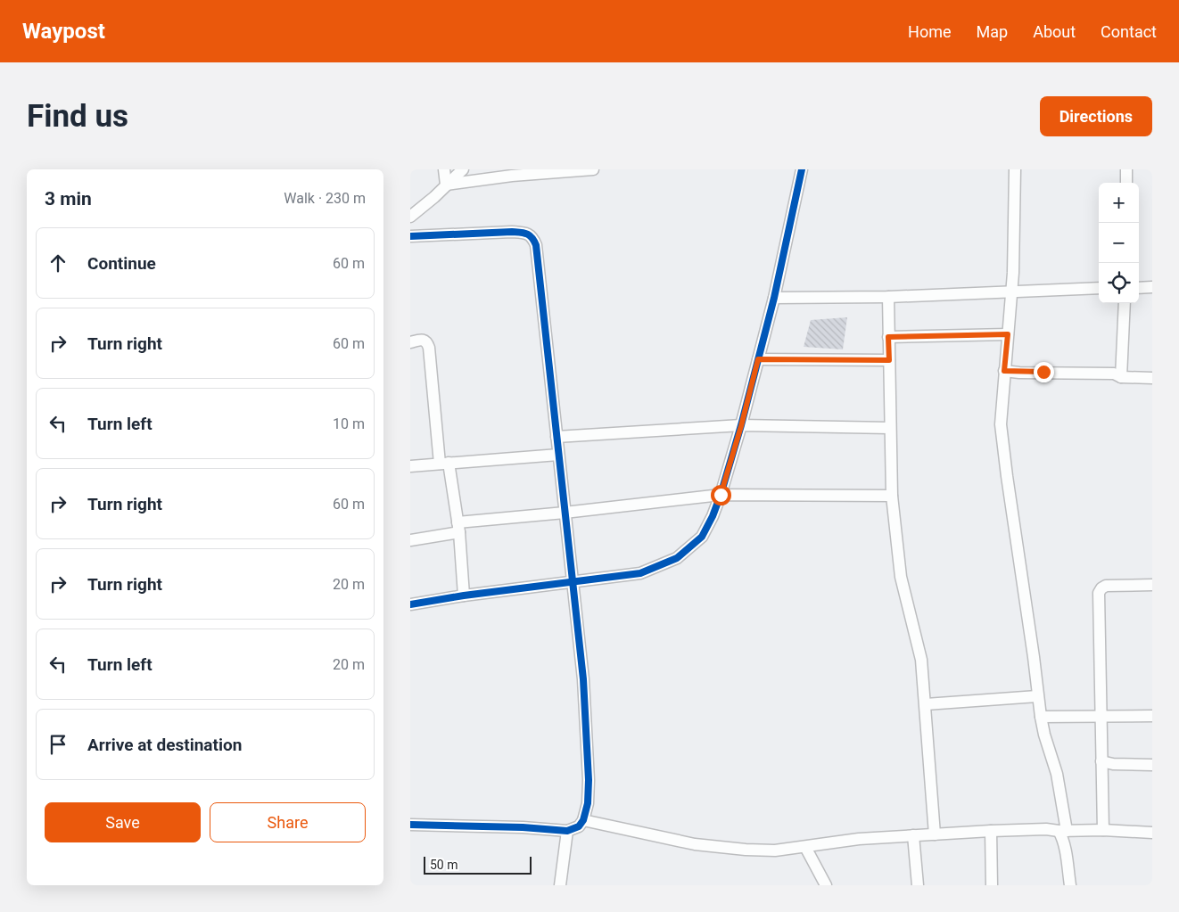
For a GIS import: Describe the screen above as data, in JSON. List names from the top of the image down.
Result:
{
  "scale_bar": "50 m",
  "page": {
    "header": "Waypost",
    "nav": [
      "Home",
      "Map",
      "About",
      "Contact"
    ],
    "buttons": [
      "Directions",
      ["Save", "Share"]
    ],
    "title": "Find us",
    "heading": ["3 min", "Walk · 230 m"],
    "map_buttons": ["+", "−"],
    "list": [
      ["Continue", "60 m"],
      ["Turn right", "60 m"],
      ["Turn left", "10 m"],
      ["Turn right", "60 m"],
      ["Turn right", "20 m"],
      ["Turn left", "20 m"],
      "Arrive at destination"
    ],
    "scale": "50 m"
  }
}
